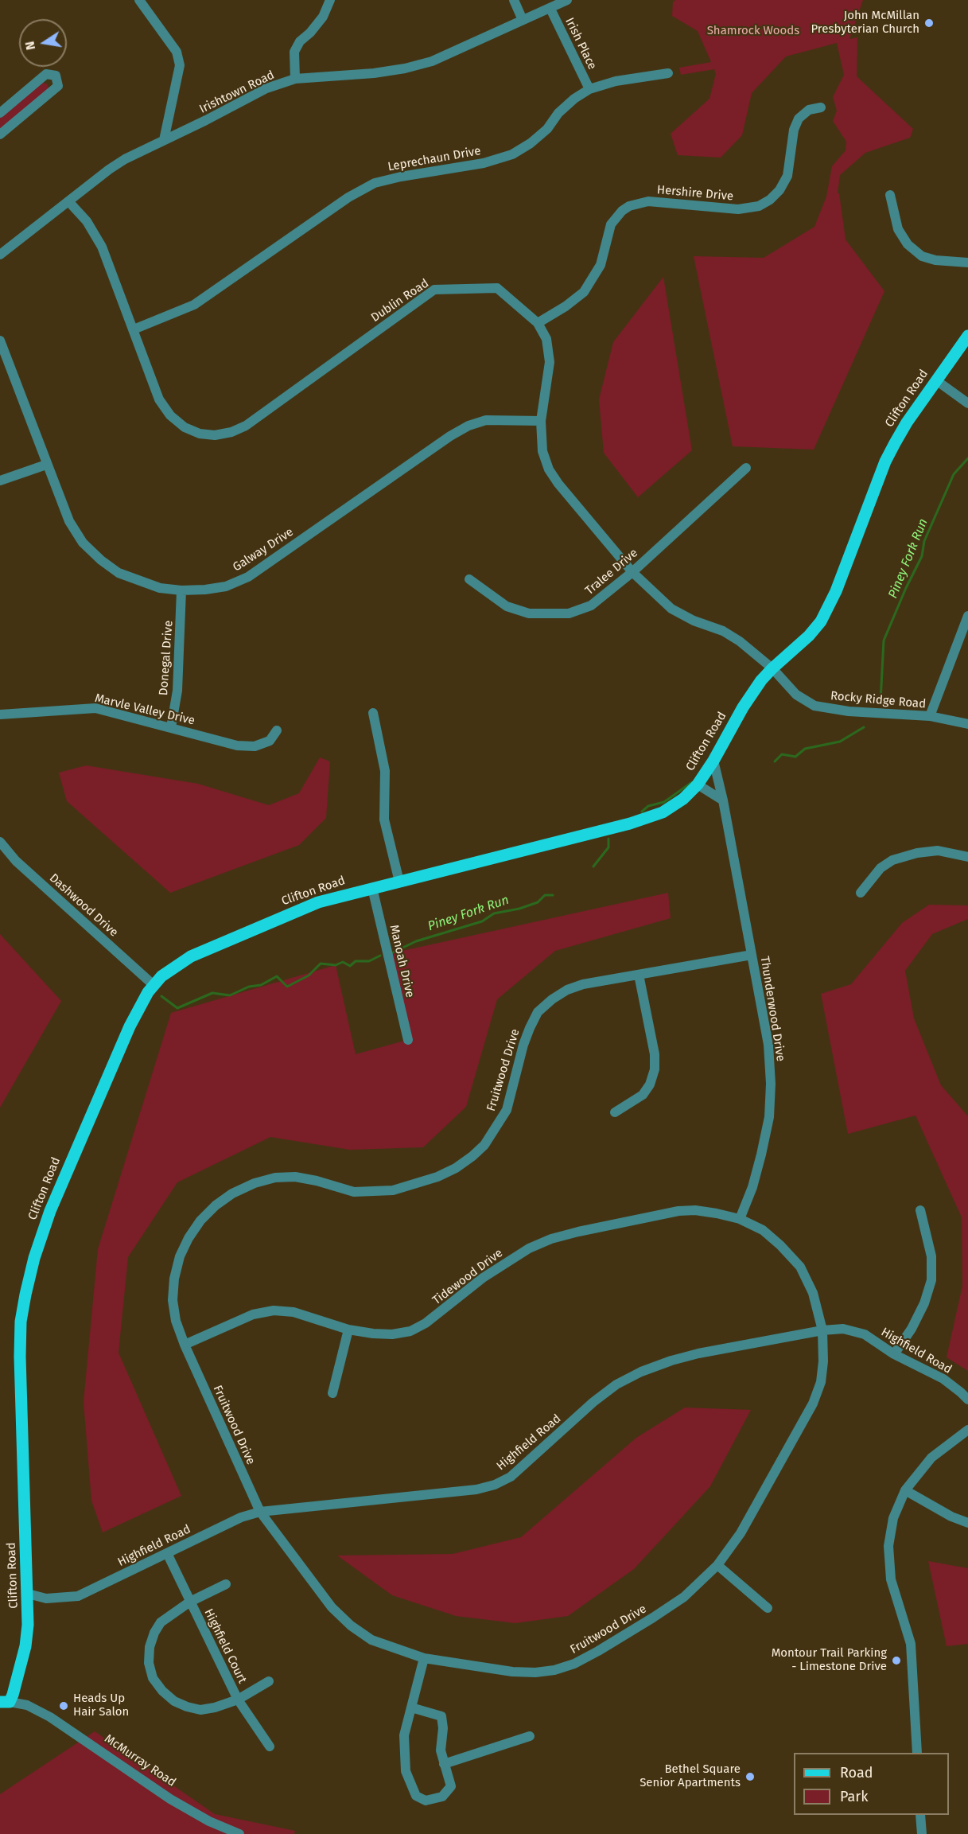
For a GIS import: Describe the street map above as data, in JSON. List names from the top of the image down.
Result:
{
  "streets": {
    "main road": ["Clifton Road"],
    "street": [
      "Irish Place",
      "Irishtown Road",
      "Leprechaun Drive",
      "Hershire Drive",
      "Dublin Road",
      "Galway Drive",
      "Tralee Drive",
      "Donegal Drive",
      "Rocky Ridge Road",
      "Marvle Valley Drive",
      "Dashwood Drive",
      "Manoah Drive",
      "Thunderwood Drive",
      "Fruitwood Drive",
      "Tidewood Drive",
      "Highfield Road",
      "Highfield Court",
      "McMurray Road"
    ]
  },
  "crossings": [
    ["Irish Place", "Irishtown Road"],
    ["Irish Place", "Leprechaun Drive"],
    ["Irishtown Road", "Dublin Road"],
    ["Leprechaun Drive", "Dublin Road"],
    ["Hershire Drive", "Dublin Road"],
    ["Dublin Road", "Clifton Road"],
    ["Dublin Road", "Galway Drive"],
    ["Dublin Road", "Tralee Drive"],
    ["Dublin Road", "Rocky Ridge Road"],
    ["Clifton Road", "Rocky Ridge Road"],
    ["Clifton Road", "Dashwood Drive"],
    ["Clifton Road", "Manoah Drive"],
    ["Clifton Road", "Thunderwood Drive"],
    ["Clifton Road", "Highfield Road"],
    ["Clifton Road", "McMurray Road"],
    ["Galway Drive", "Donegal Drive"],
    ["Donegal Drive", "Marvle Valley Drive"],
    ["Thunderwood Drive", "Fruitwood Drive"],
    ["Thunderwood Drive", "Tidewood Drive"],
    ["Fruitwood Drive", "Tidewood Drive"],
    ["Fruitwood Drive", "Highfield Road"],
    ["Tidewood Drive", "Highfield Road"],
    ["Highfield Road", "Highfield Court"]
  ],
  "water": ["Piney Fork Run"],
  "parks": ["Shamrock Woods"],
  "places": [
    "John McMillan Presbyterian Church",
    "Montour Trail Parking - Limestone Drive",
    "Heads Up Hair Salon",
    "Bethel Square Senior Apartments"
  ],
  "legend": ["Road", "Park"],
  "north": "left"
}
